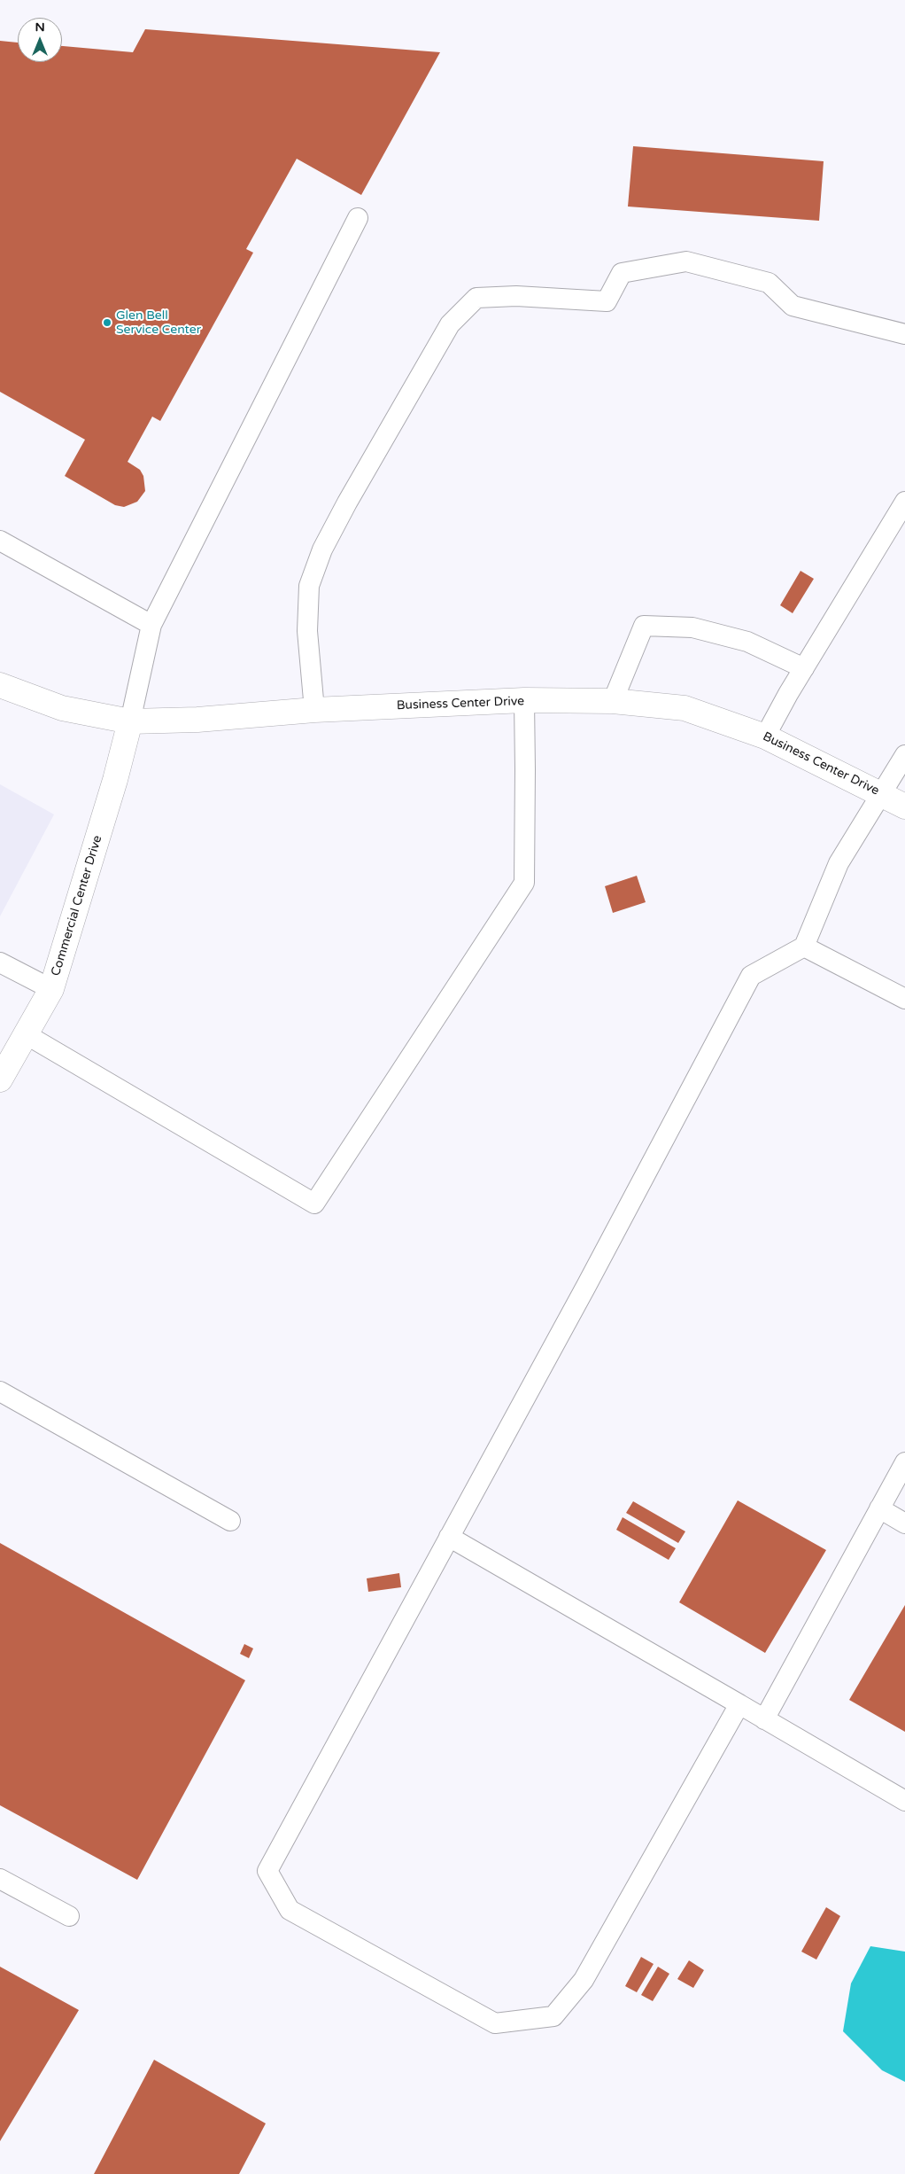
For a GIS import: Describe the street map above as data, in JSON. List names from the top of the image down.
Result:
{
  "streets": {
    "street": ["Business Center Drive", "Commercial Center Drive"]
  },
  "crossings": [
    ["Business Center Drive", "Commercial Center Drive"]
  ],
  "places": ["Glen Bell Service Center"],
  "north": "top"
}
